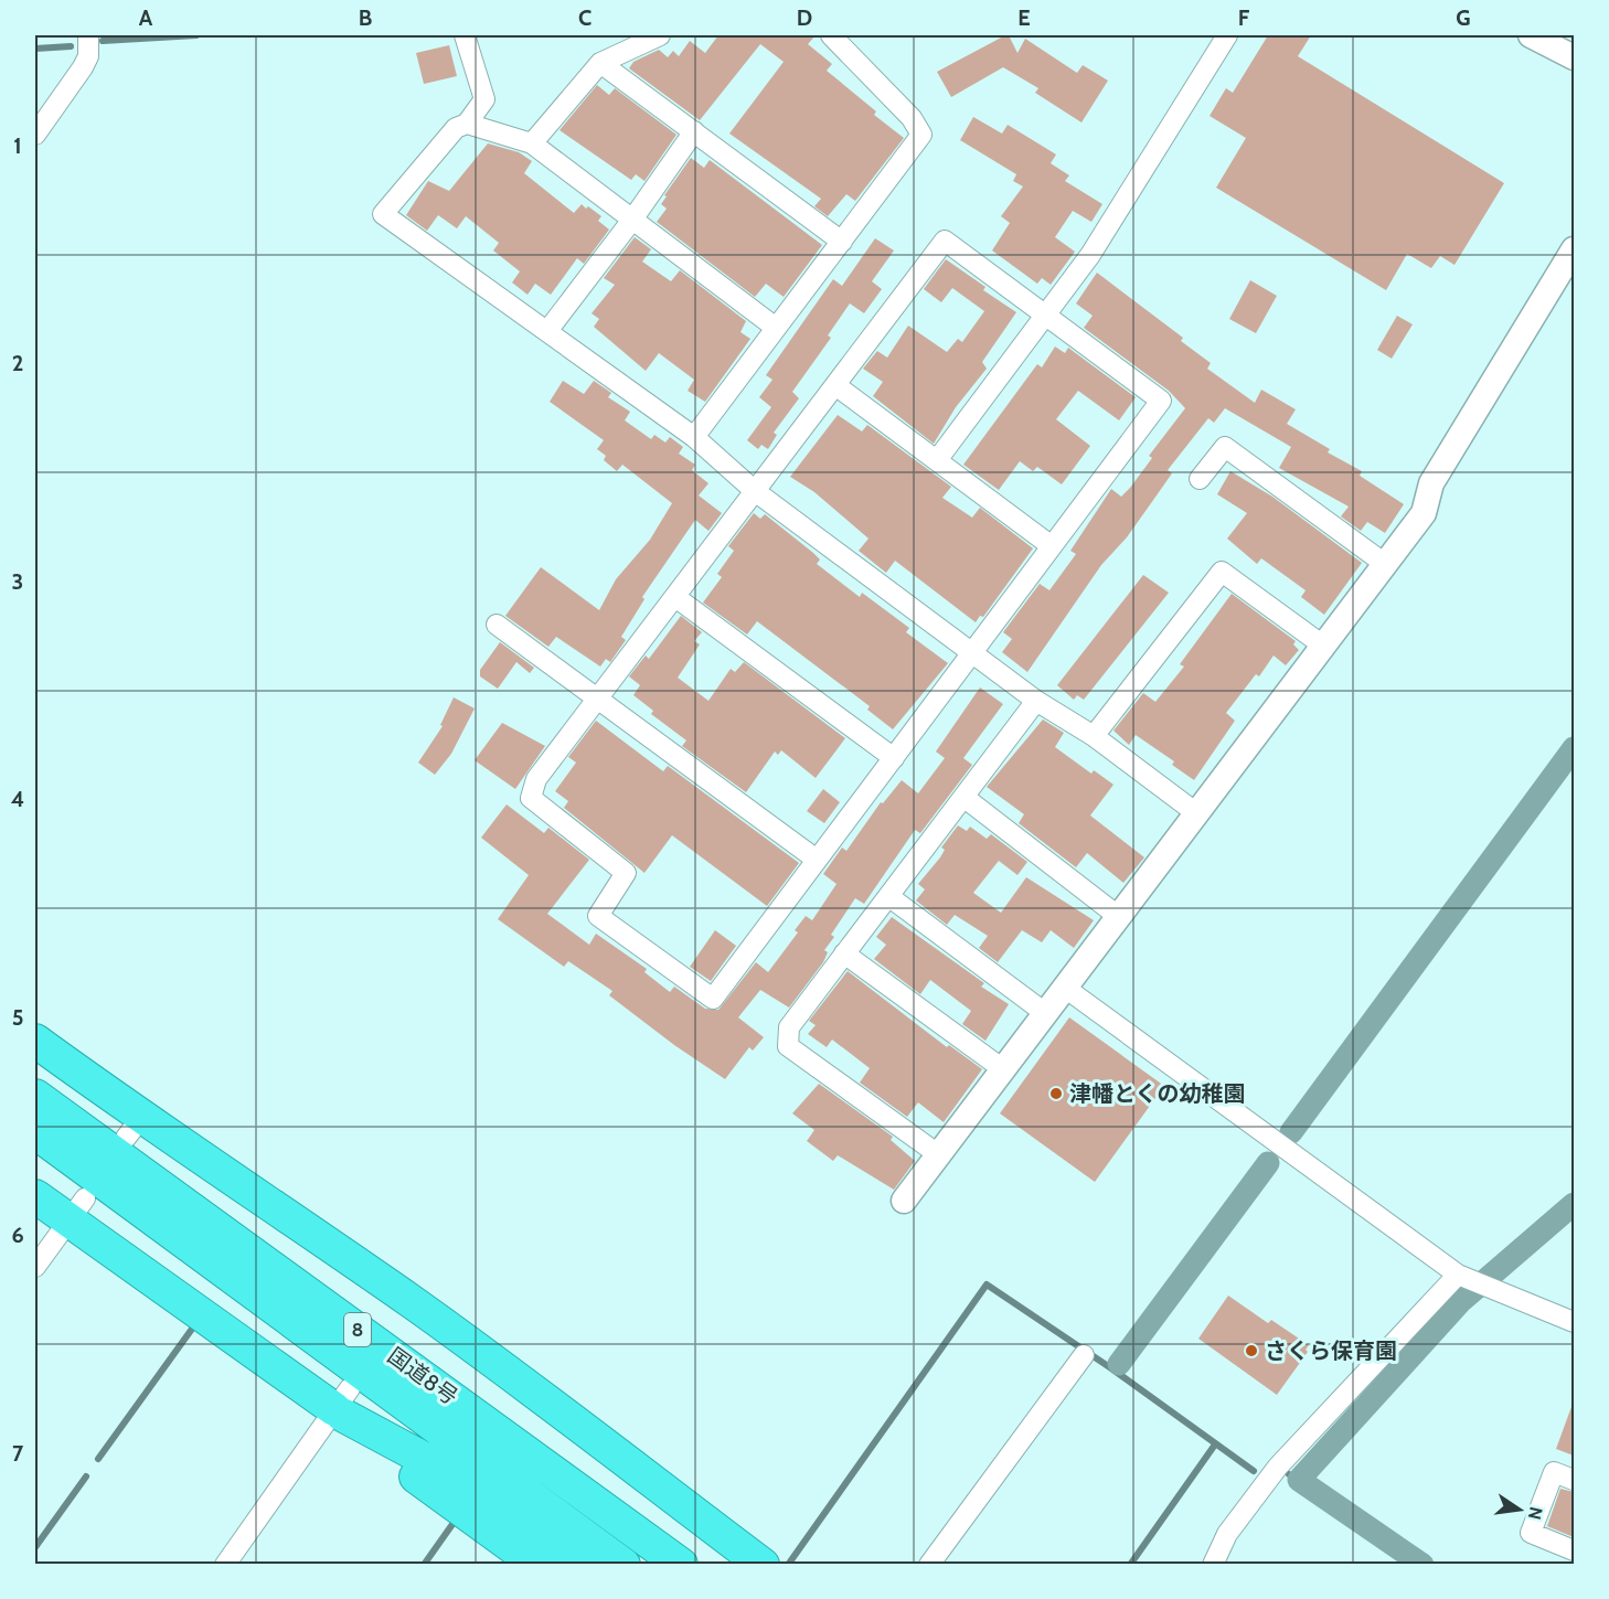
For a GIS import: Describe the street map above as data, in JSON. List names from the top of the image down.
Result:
{
  "streets": {
    "highway": ["8", "国道8号"]
  },
  "places": ["津幡とくの幼稚園", "さくら保育園"],
  "north": "right",
  "grid": {
    "columns": [
      "A",
      "B",
      "C",
      "D",
      "E",
      "F",
      "G"
    ],
    "rows": [
      "1",
      "2",
      "3",
      "4",
      "5",
      "6",
      "7"
    ]
  }
}
